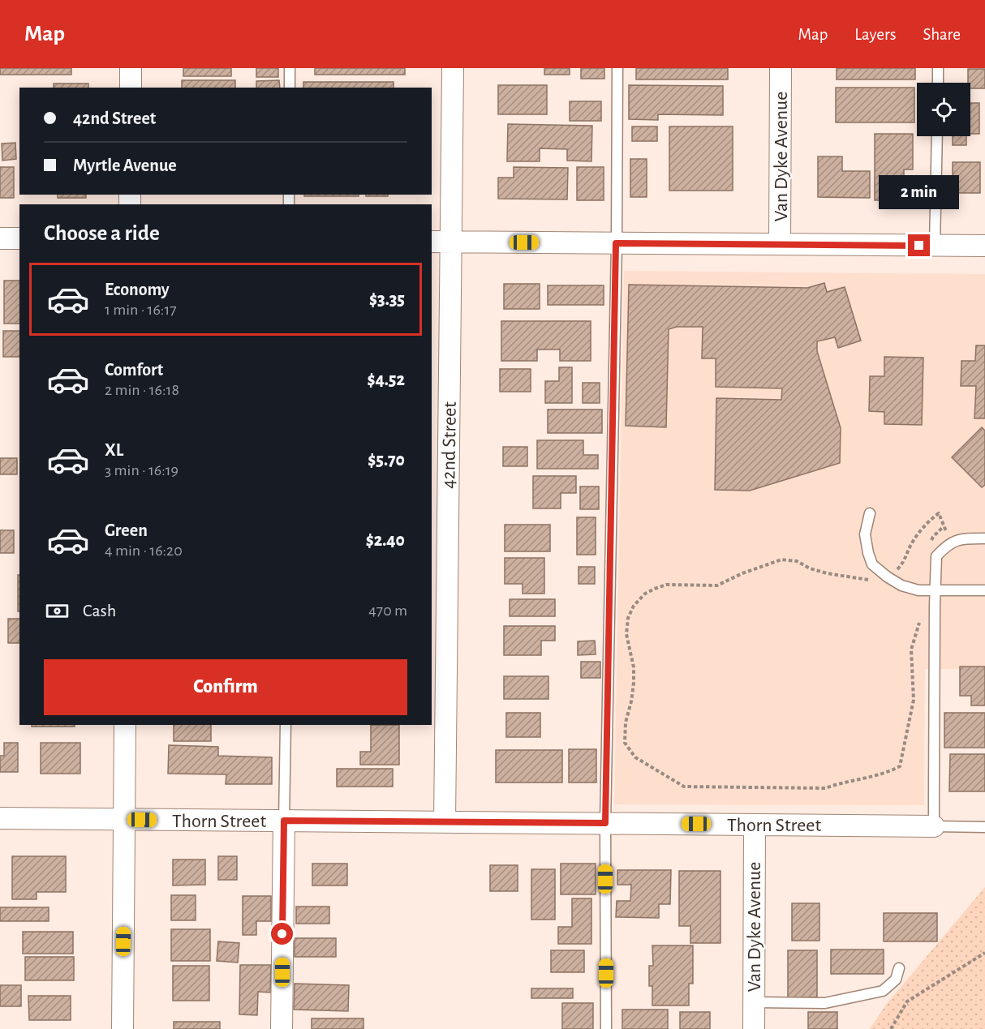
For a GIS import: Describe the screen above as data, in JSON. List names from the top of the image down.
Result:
{
  "streets": {
    "street": ["Van Dyke Avenue", "42nd Street", "Thorn Street"]
  },
  "crossings": [
    ["Van Dyke Avenue", "Thorn Street"],
    ["42nd Street", "Thorn Street"]
  ],
  "page": {
    "header": "Map",
    "nav": ["Map", "Layers", "Share"],
    "banner": ["42nd Street", "Myrtle Avenue"],
    "bubble": "2 min",
    "heading": "Choose a ride",
    "list": [
      {
        "name": "Economy",
        "note": "1 min · 16:17",
        "value": "$3.35"
      },
      {
        "name": "Comfort",
        "note": "2 min · 16:18",
        "value": "$4.52"
      },
      {
        "name": "XL",
        "note": "3 min · 16:19",
        "value": "$5.70"
      },
      {
        "name": "Green",
        "note": "4 min · 16:20",
        "value": "$2.40"
      }
    ],
    "pay": ["Cash", "470 m"],
    "buttons": "Confirm"
  }
}
